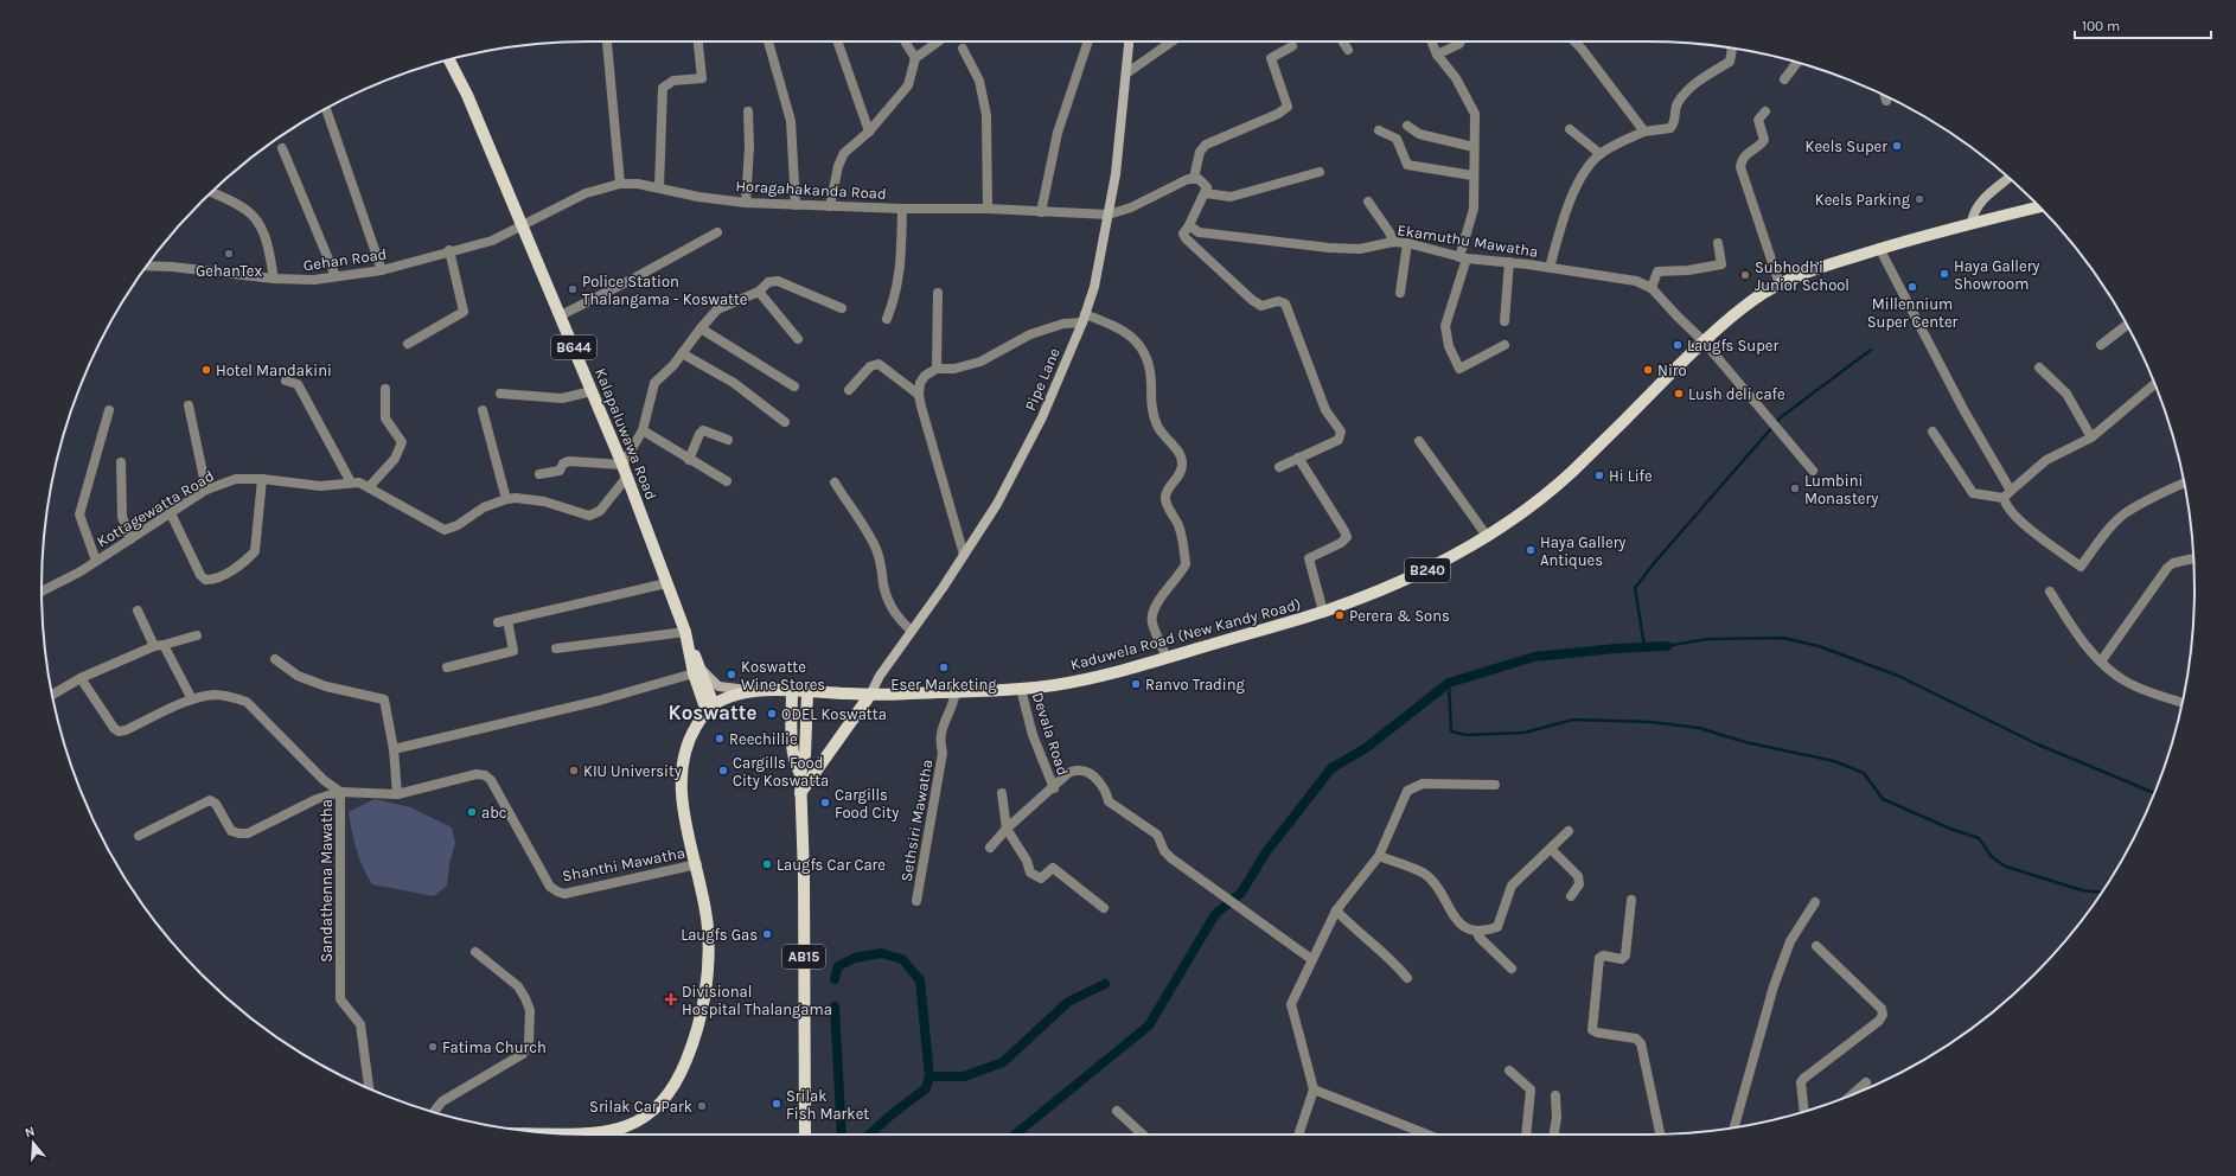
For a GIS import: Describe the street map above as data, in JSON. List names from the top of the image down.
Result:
{
  "streets": {
    "main road": [
      "B644",
      "Kalapaluwawa Road",
      "B240",
      "Kaduwela Road (New Kandy Road)",
      "AB15"
    ],
    "street": [
      "Horagahakanda Road",
      "Ekamuthu Mawatha",
      "Gehan Road",
      "Pipe Lane",
      "Kottagewatta Road",
      "Devala Road",
      "Sethsiri Mawatha",
      "Shanthi Mawatha",
      "Sandathenna Mawatha"
    ]
  },
  "crossings": [
    ["Horagahakanda Road", "Gehan Road"],
    ["Horagahakanda Road", "Pipe Lane"],
    ["Horagahakanda Road", "Kalapaluwawa Road"],
    ["Ekamuthu Mawatha", "Kaduwela Road (New Kandy Road)"],
    ["Gehan Road", "Kalapaluwawa Road"],
    ["Pipe Lane", "Kaduwela Road (New Kandy Road)"],
    ["Kalapaluwawa Road", "Kottagewatta Road"],
    ["Kalapaluwawa Road", "Kaduwela Road (New Kandy Road)"],
    ["Kaduwela Road (New Kandy Road)", "Devala Road"],
    ["Kaduwela Road (New Kandy Road)", "Sethsiri Mawatha"],
    ["Kaduwela Road (New Kandy Road)", "Shanthi Mawatha"],
    ["Kaduwela Road (New Kandy Road)", "AB15"],
    ["Shanthi Mawatha", "Sandathenna Mawatha"]
  ],
  "districts": ["Koswatte"],
  "places": {
    "other": [
      "Keels Super",
      "Keels Parking",
      "GehanTex",
      "Haya Gallery Showroom",
      "Subhodhi Junior School",
      "Millennium Super Center",
      "Police Station Thalangama - Koswatte",
      "Laugfs Super",
      "Hotel Mandakini",
      "Niro",
      "Lush deli cafe",
      "Hi Life",
      "Lumbini Monastery",
      "Haya Gallery Antiques",
      "Perera & Sons",
      "Eser Marketing",
      "Koswatte Wine Stores",
      "Ranvo Trading",
      "ODEL Koswatta",
      "Reechillie",
      "KIU University",
      "Cargills Food City Koswatta",
      "Cargills Food City",
      "abc",
      "Laugfs Car Care",
      "Laugfs Gas",
      "Fatima Church",
      "Srilak Fish Market",
      "Srilak Car Park"
    ],
    "health": ["Divisional Hospital Thalangama"]
  },
  "scale_bar": "100 m",
  "north": "top"
}
